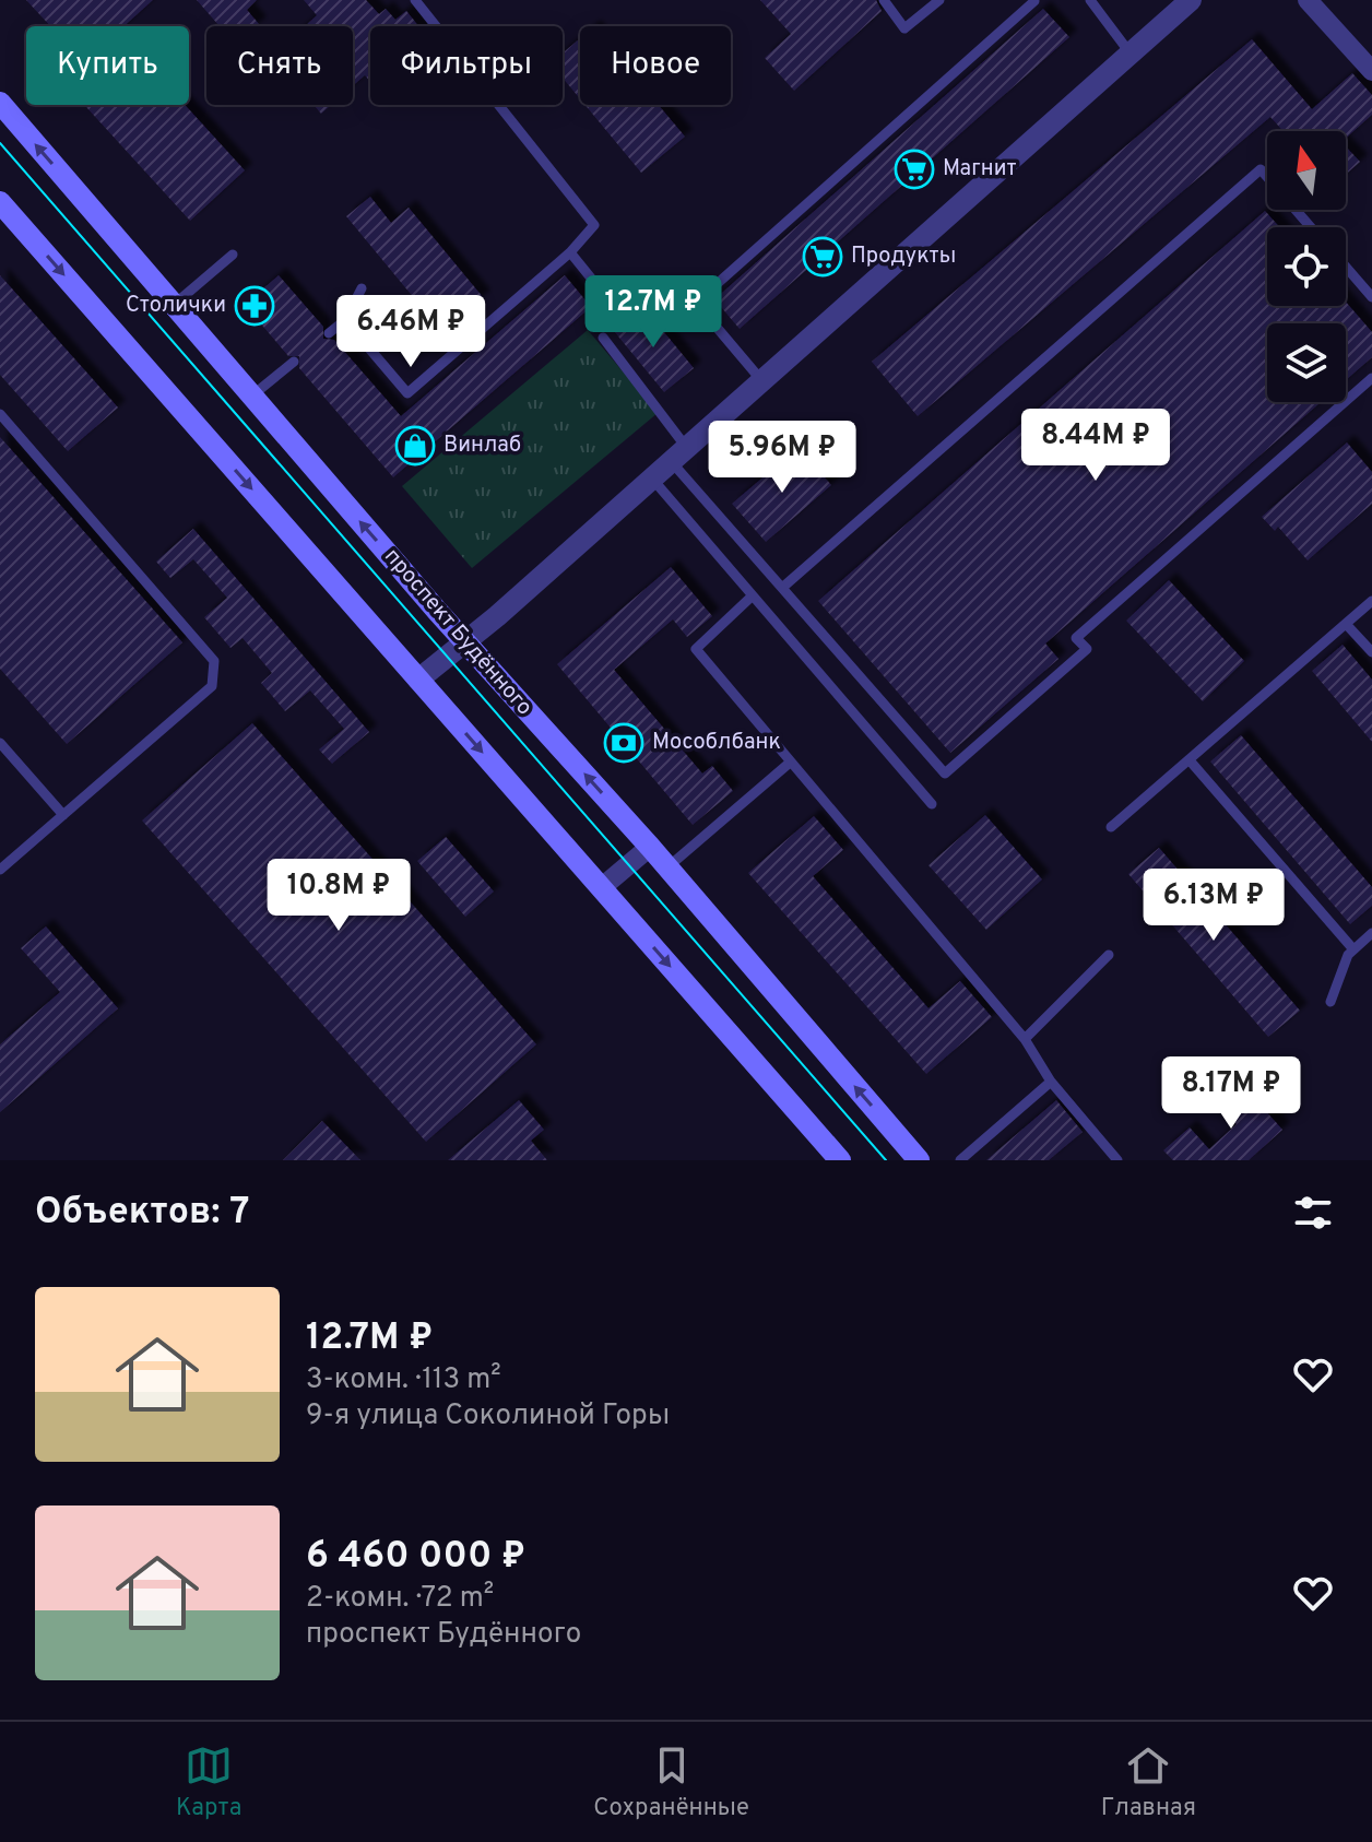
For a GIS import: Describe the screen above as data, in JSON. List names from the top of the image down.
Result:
{
  "streets": {
    "main road": ["проспект Будённого"]
  },
  "places": {
    "supermarket": ["Магнит", "Продукты"],
    "pharmacy": ["Столички"],
    "shop": ["Винлаб"],
    "bank": ["Мособлбанк"]
  },
  "north": "top",
  "page": {
    "chip": [
      "Купить",
      "Снять",
      "Фильтры",
      "Новое"
    ],
    "price": [
      "12.7M ₽",
      "6.46M ₽",
      "8.44M ₽",
      "5.96M ₽",
      "10.8M ₽",
      "6.13M ₽",
      "8.17M ₽"
    ],
    "heading": "Объектов: 7",
    "list": [
      {
        "name": "12.7M ₽",
        "note": "3-комн. · 113 m² · 9-я улица Соколиной Горы"
      },
      {
        "name": "6 460 000 ₽",
        "note": "2-комн. · 72 m² · проспект Будённого"
      }
    ],
    "tabs": ["Карта", "Сохранённые", "Главная"]
  }
}
